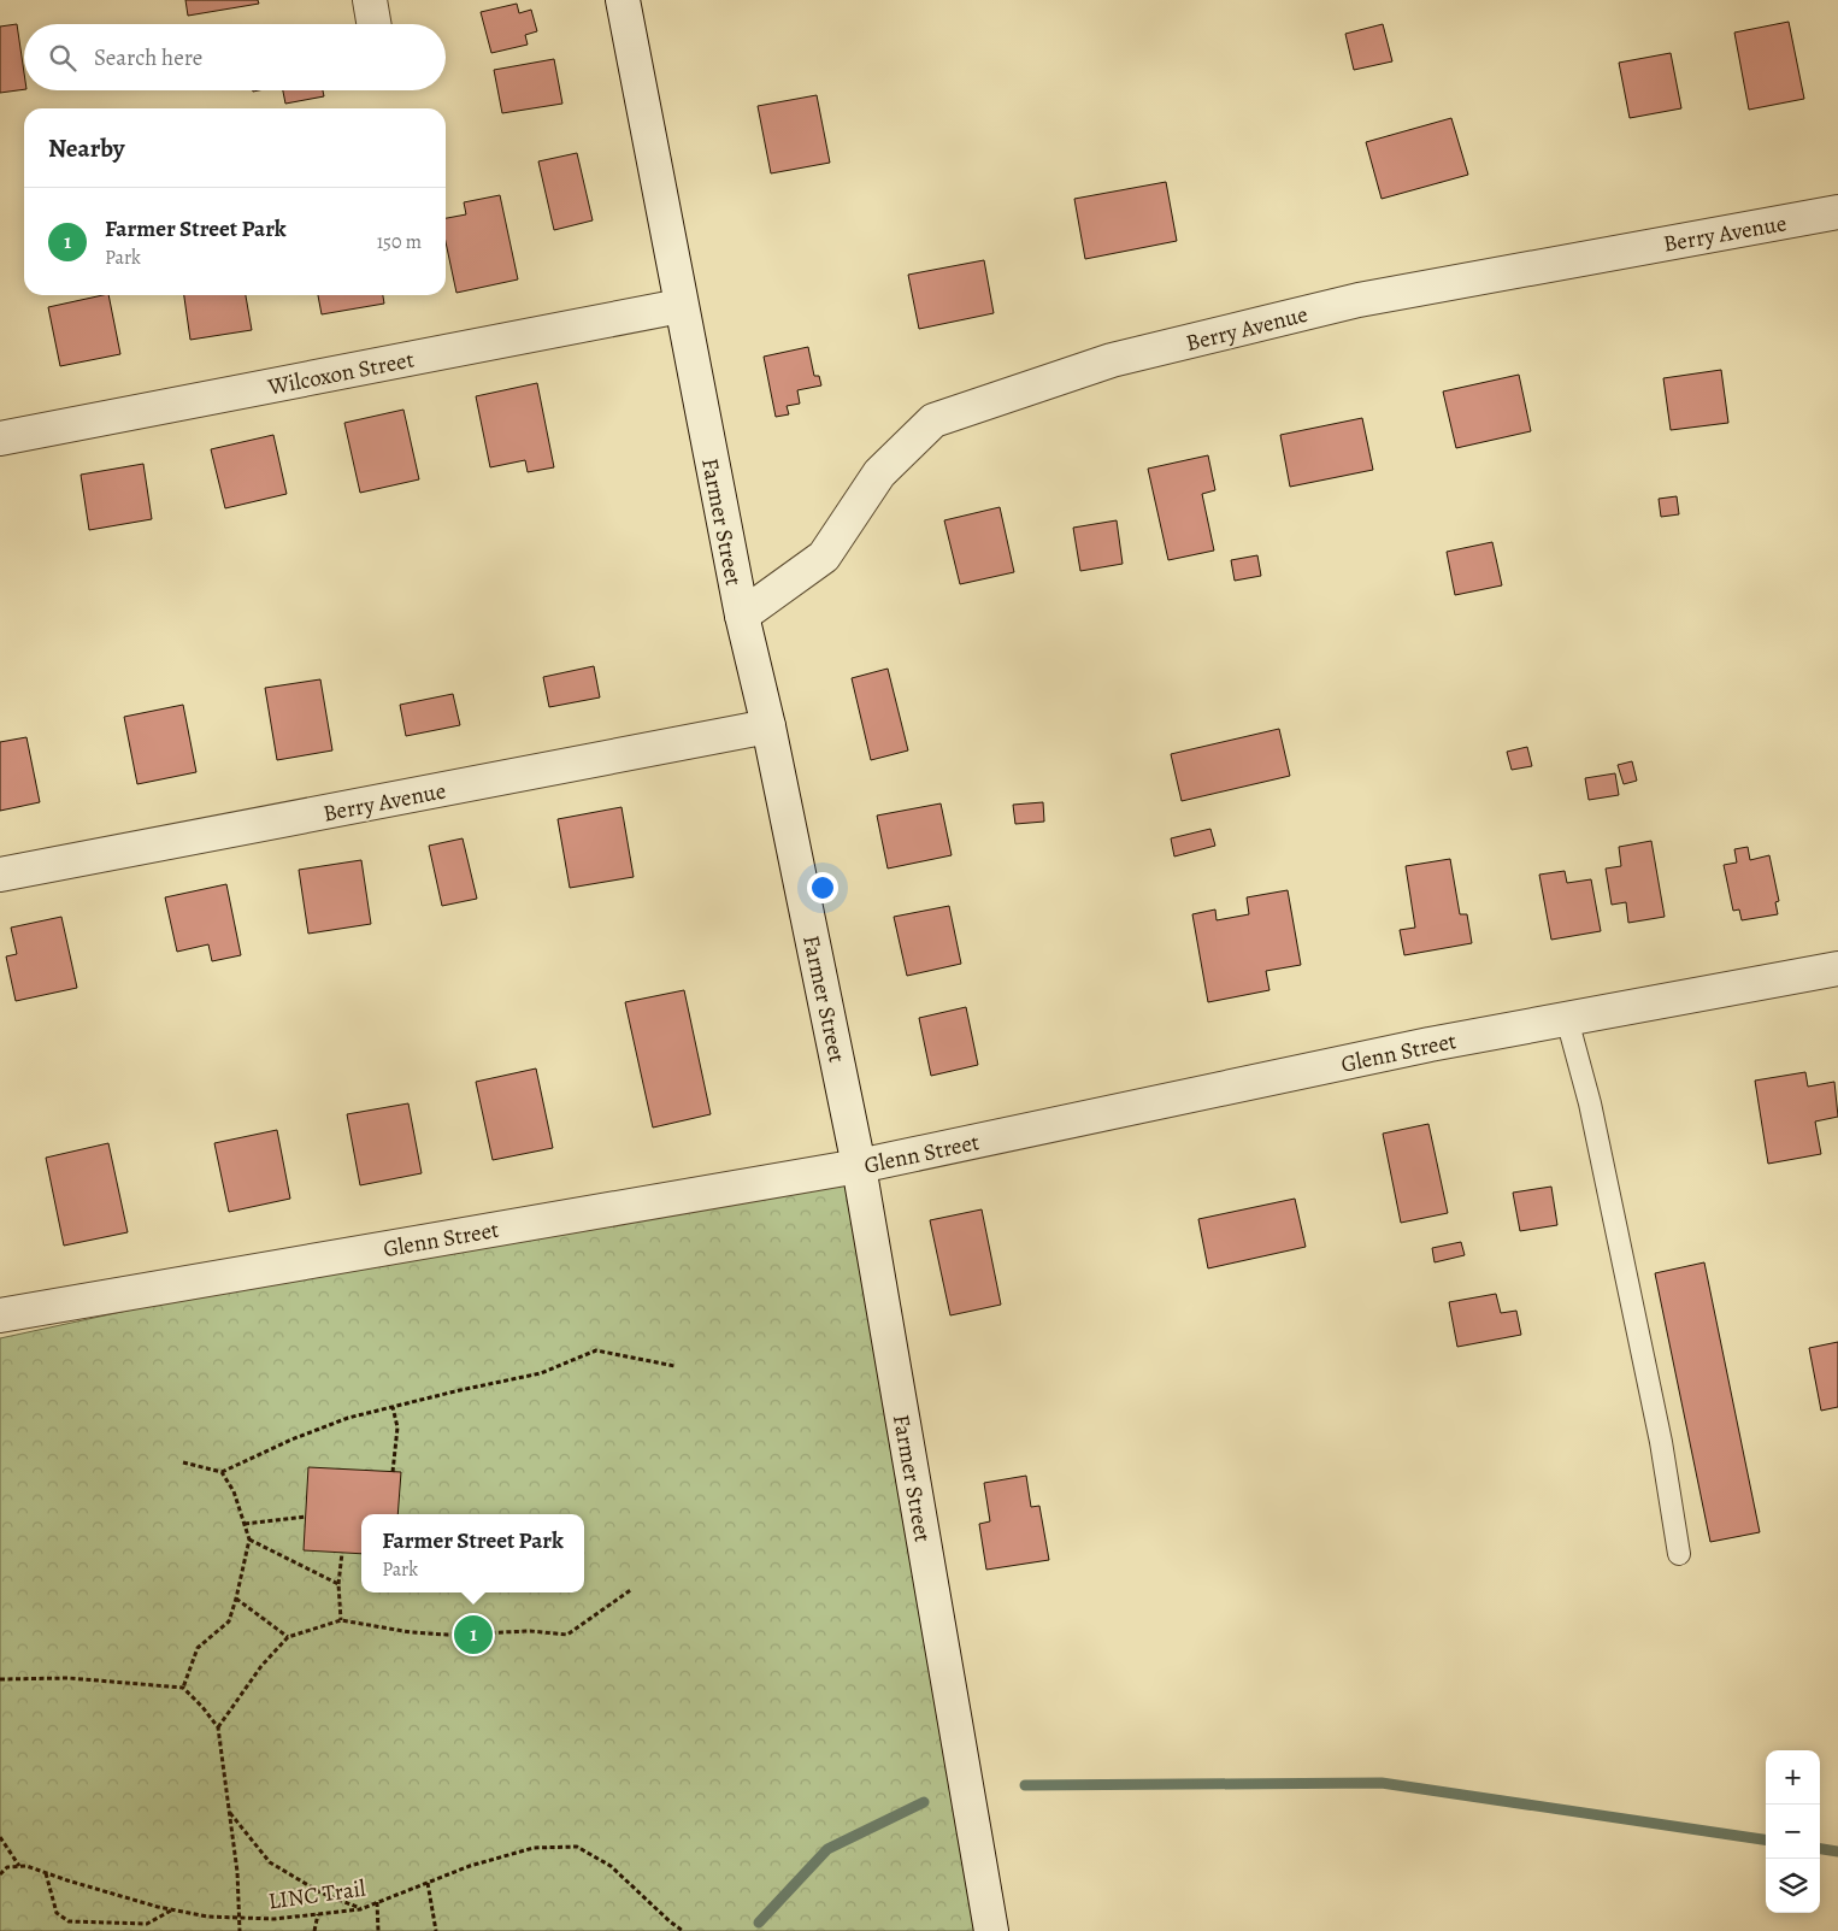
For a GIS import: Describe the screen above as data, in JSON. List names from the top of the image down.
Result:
{
  "streets": {
    "street": [
      "Berry Avenue",
      "Wilcoxon Street",
      "Farmer Street",
      "Glenn Street"
    ],
    "path": ["LINC Trail"]
  },
  "crossings": [
    ["Berry Avenue", "Farmer Street"],
    ["Wilcoxon Street", "Farmer Street"],
    ["Farmer Street", "Glenn Street"]
  ],
  "page": {
    "search": "Search here",
    "heading": "Nearby",
    "list": [
      {
        "mark": "1",
        "name": "Farmer Street Park",
        "note": "Park",
        "value": "150 m"
      }
    ],
    "popup": ["Farmer Street Park", "Park"],
    "pins": "1",
    "map_buttons": ["+", "−"]
  }
}
